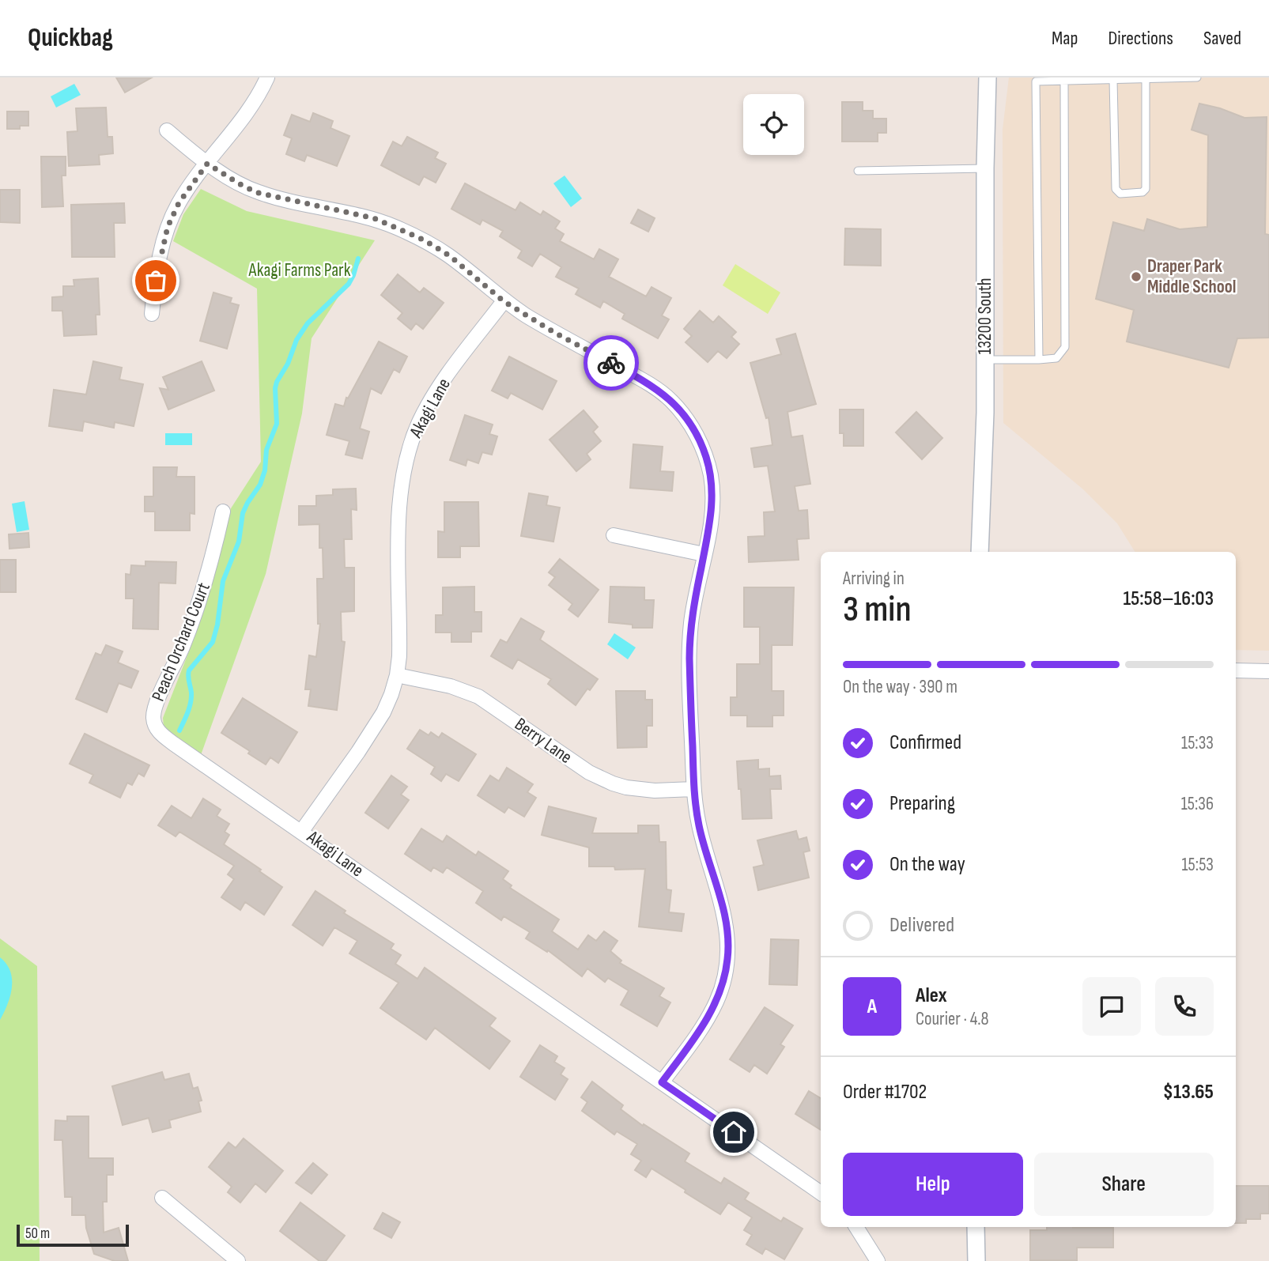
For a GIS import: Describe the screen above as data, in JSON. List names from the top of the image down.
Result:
{
  "streets": {
    "street": [
      "13200 South",
      "Akagi Lane",
      "Peach Orchard Court",
      "Berry Lane"
    ]
  },
  "crossings": [
    ["Akagi Lane", "Peach Orchard Court"],
    ["Akagi Lane", "Berry Lane"]
  ],
  "parks": ["Akagi Farms Park"],
  "places": ["Draper Park Middle School"],
  "scale_bar": "50 m",
  "page": {
    "header": "Quickbag",
    "nav": ["Map", "Directions", "Saved"],
    "heading": ["3 min", "Arriving in", "15:58–16:03"],
    "panel": [
      "Alex",
      "Courier · 4.8",
      "Order #1702",
      "$13.65"
    ],
    "bar": "On the way · 390 m",
    "list": [
      ["Confirmed", "15:33"],
      ["Preparing", "15:36"],
      ["On the way", "15:53"],
      "Delivered"
    ],
    "round": "A",
    "buttons": ["Help", "Share"],
    "scale": "50 m"
  }
}
